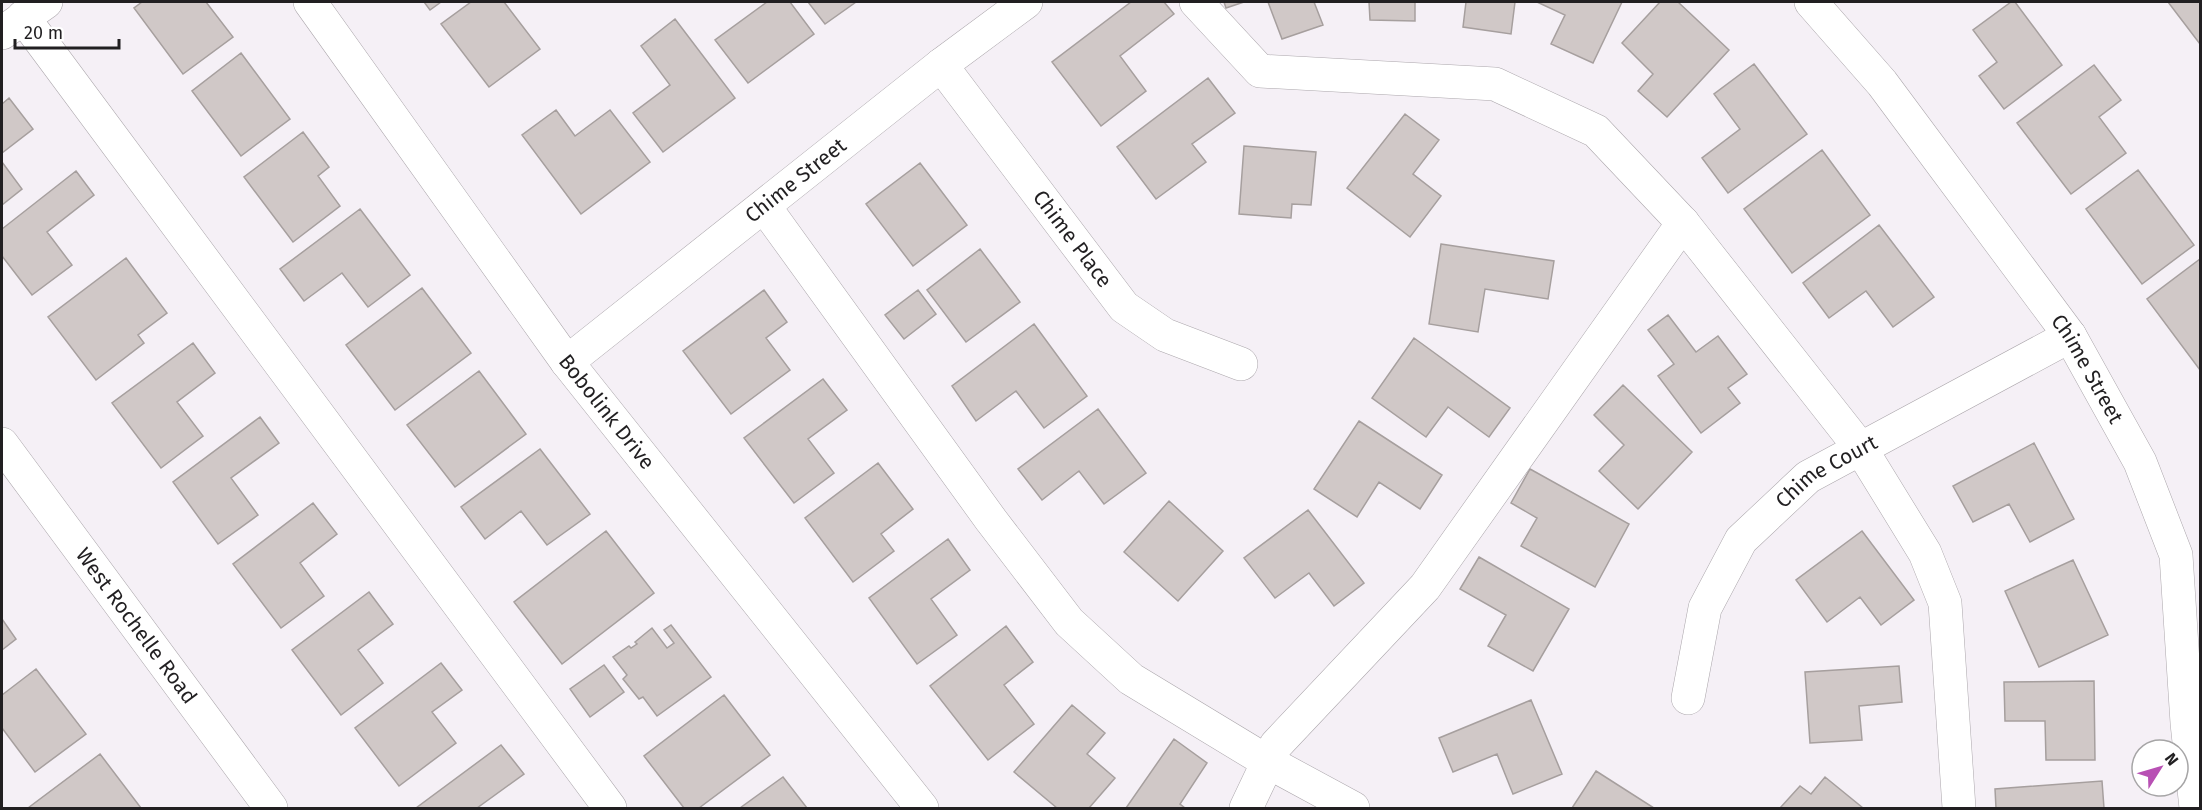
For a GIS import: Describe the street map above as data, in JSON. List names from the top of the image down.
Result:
{
  "streets": {
    "street": [
      "Chime Street",
      "Chime Place",
      "Bobolink Drive",
      "Chime Court",
      "West Rochelle Road"
    ]
  },
  "crossings": [
    ["Chime Street", "Chime Place"],
    ["Chime Street", "Bobolink Drive"],
    ["Chime Street", "Chime Court"]
  ],
  "scale_bar": "20 m",
  "north": "top right"
}
